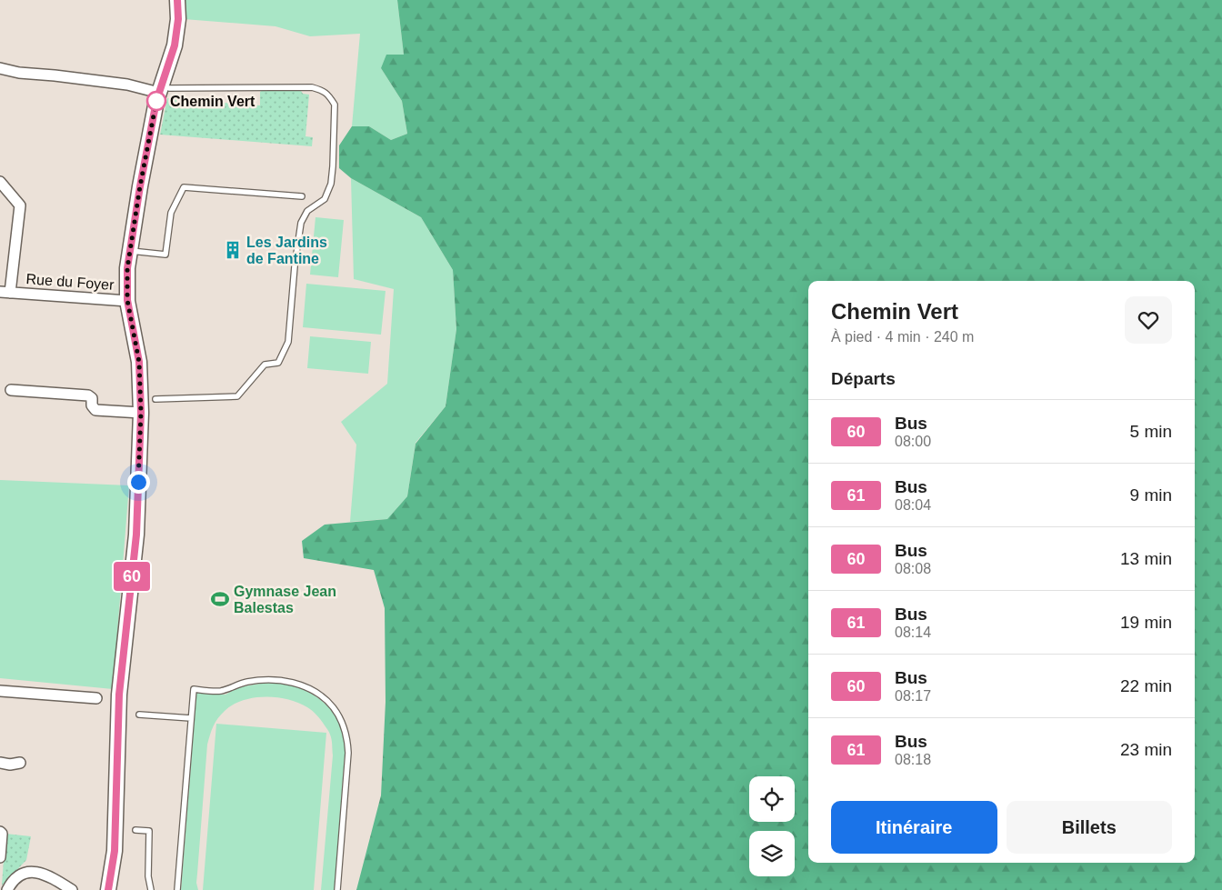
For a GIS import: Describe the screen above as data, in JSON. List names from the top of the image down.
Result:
{
  "streets": {
    "street": ["Rue du Foyer"]
  },
  "places": {
    "other": ["Chemin Vert"],
    "building": ["Les Jardins de Fantine"],
    "sports": ["Gymnase Jean Balestas"]
  },
  "lines": ["bus line 60"],
  "page": {
    "on_map": "60",
    "heading": [
      ["Chemin Vert", "À pied · 4 min · 240 m"],
      "Départs"
    ],
    "list": [
      {
        "mark": "60",
        "name": "Bus",
        "note": "08:00",
        "value": "5 min"
      },
      {
        "mark": "61",
        "name": "Bus",
        "note": "08:04",
        "value": "9 min"
      },
      {
        "mark": "60",
        "name": "Bus",
        "note": "08:08",
        "value": "13 min"
      },
      {
        "mark": "61",
        "name": "Bus",
        "note": "08:14",
        "value": "19 min"
      },
      {
        "mark": "60",
        "name": "Bus",
        "note": "08:17",
        "value": "22 min"
      },
      {
        "mark": "61",
        "name": "Bus",
        "note": "08:18",
        "value": "23 min"
      }
    ],
    "buttons": ["Itinéraire", "Billets"]
  }
}
